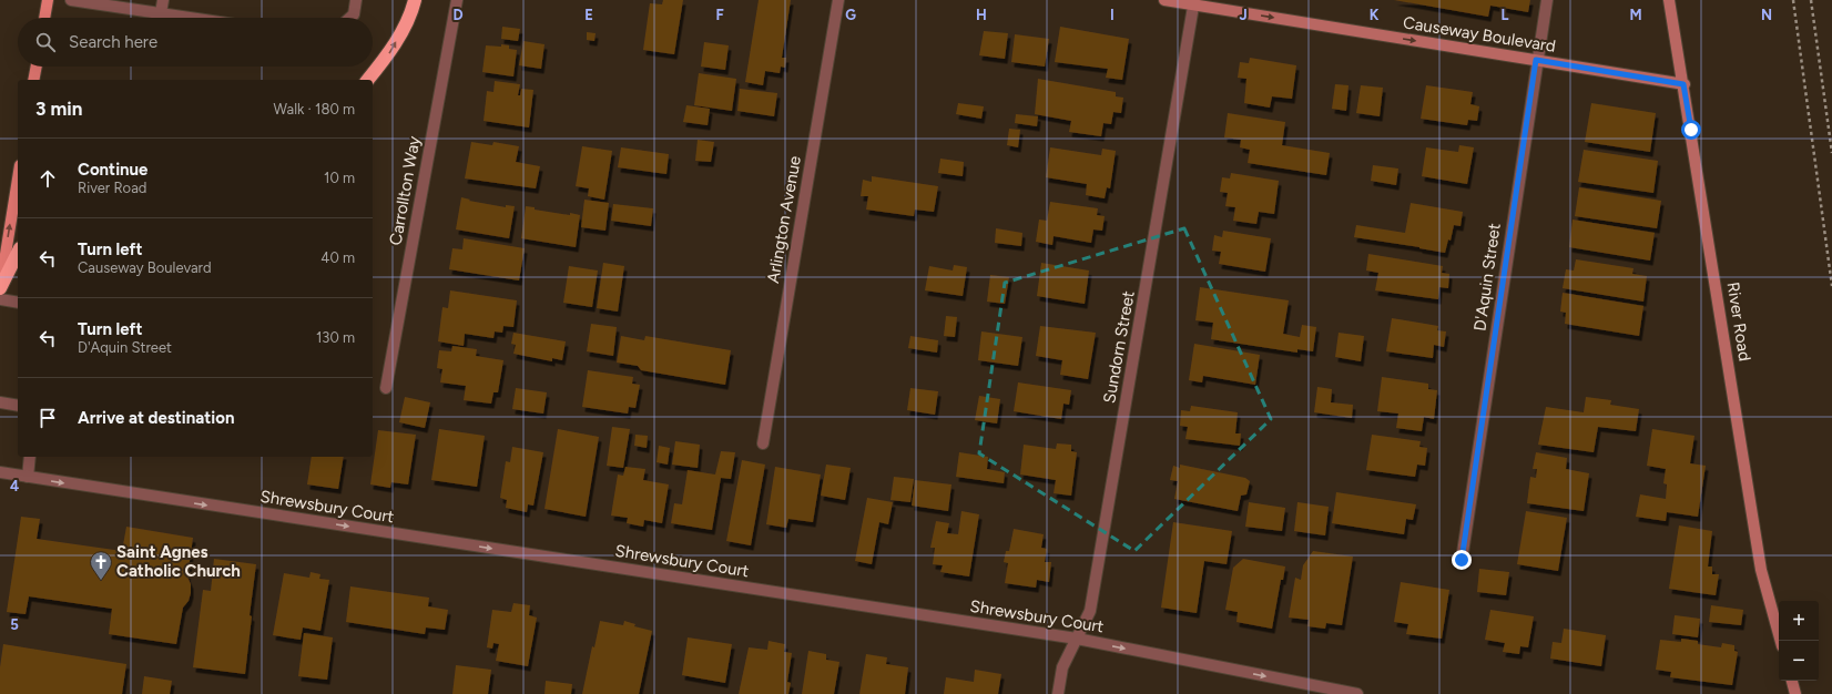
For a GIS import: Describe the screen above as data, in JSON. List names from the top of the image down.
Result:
{
  "streets": {
    "main road": ["Causeway Boulevard", "River Road"],
    "street": [
      "Carrollton Way",
      "Arlington Avenue",
      "D'Aquin Street",
      "Sundorn Street",
      "Shrewsbury Court"
    ]
  },
  "crossings": [
    ["Causeway Boulevard", "D'Aquin Street"],
    ["Causeway Boulevard", "River Road"],
    ["Causeway Boulevard", "Sundorn Street"],
    ["Sundorn Street", "Shrewsbury Court"]
  ],
  "one_way": ["Causeway Boulevard", "Shrewsbury Court"],
  "places": {
    "church": ["Saint Agnes Catholic Church"]
  },
  "page": {
    "search": "Search here",
    "heading": ["3 min", "Walk · 180 m"],
    "list": [
      ["Continue", "River Road", "10 m"],
      ["Turn left", "Causeway Boulevard", "40 m"],
      ["Turn left", "D'Aquin Street", "130 m"],
      "Arrive at destination"
    ],
    "map_buttons": ["+", "−"]
  },
  "grid": {
    "columns": [
      "D",
      "E",
      "F",
      "G",
      "H",
      "I",
      "J",
      "K",
      "L",
      "M",
      "N"
    ],
    "rows": ["4", "5"]
  }
}
